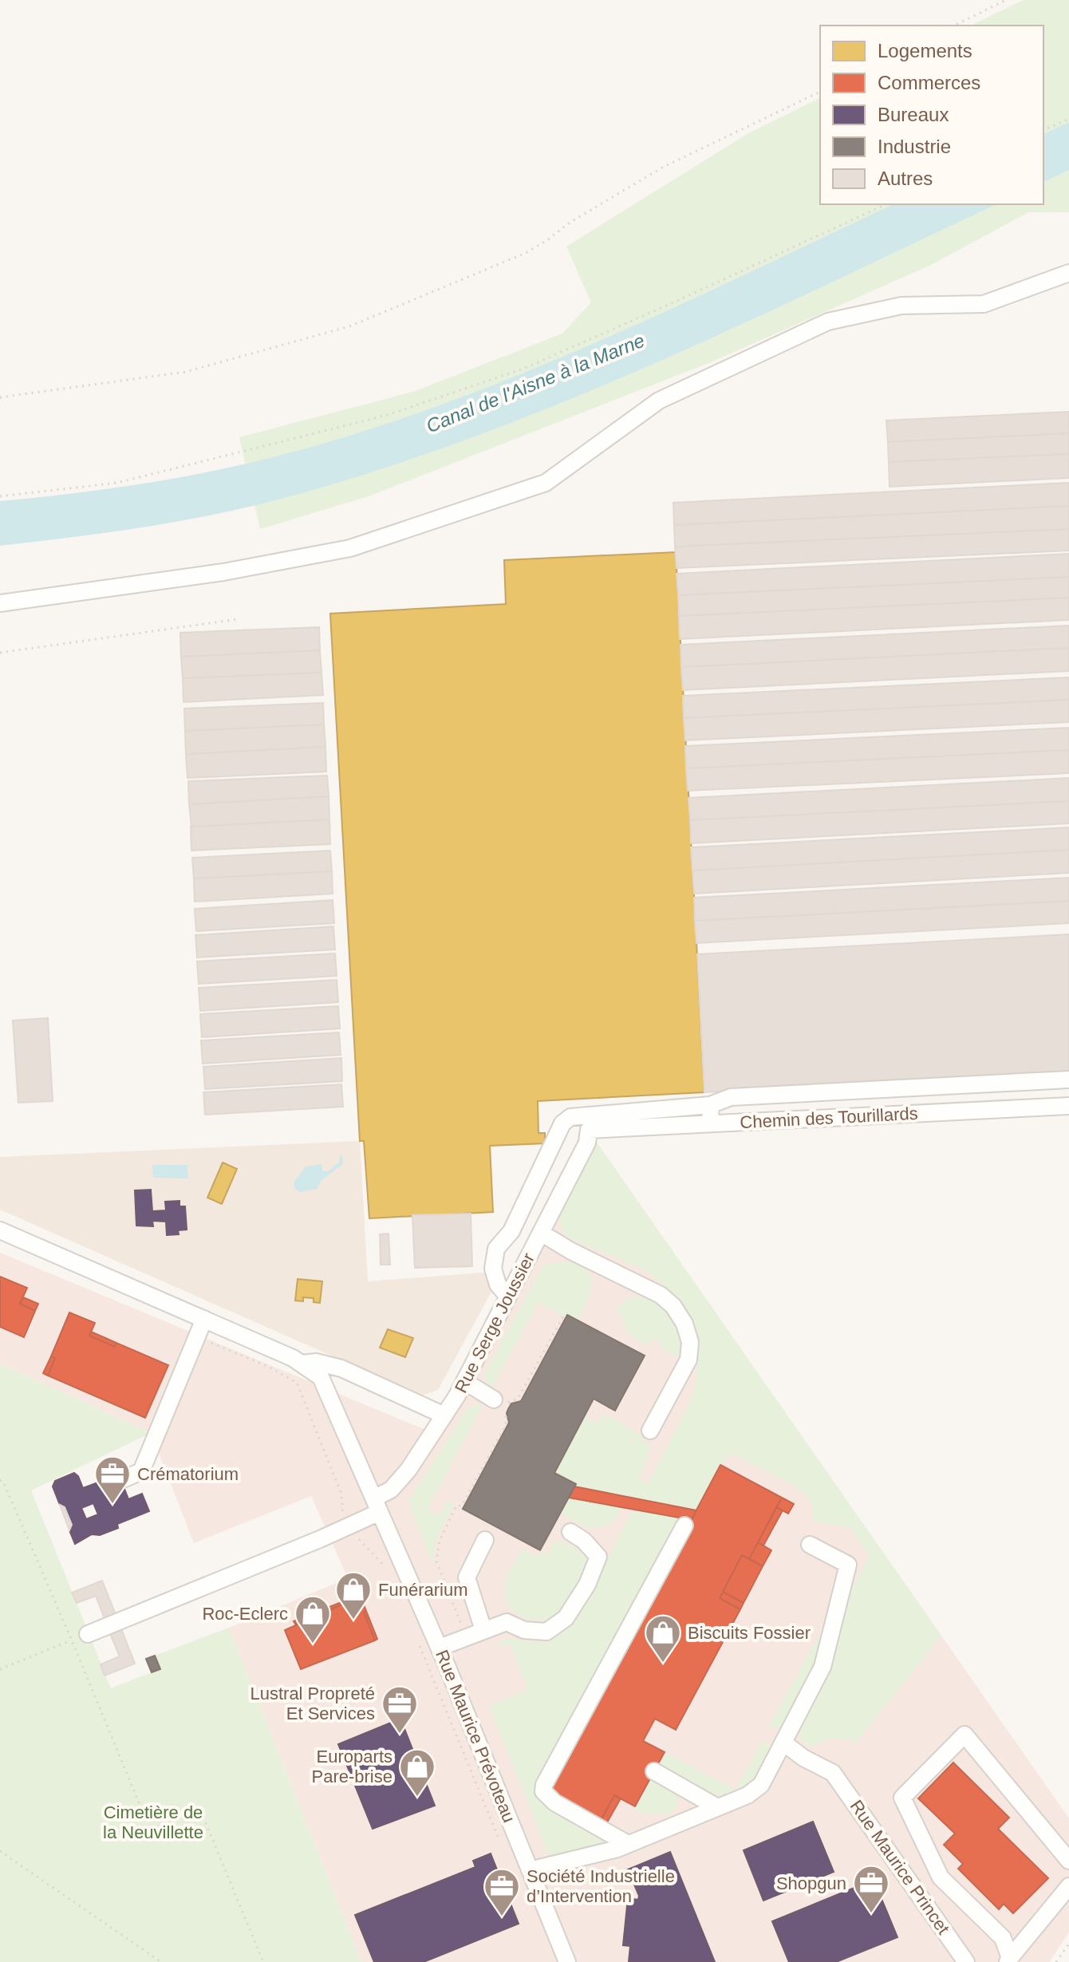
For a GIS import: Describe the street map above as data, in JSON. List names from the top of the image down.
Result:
{
  "streets": {
    "street": [
      "Chemin des Tourillards",
      "Rue Serge Joussier",
      "Rue Maurice Prévoteau",
      "Rue Maurice Princet"
    ]
  },
  "crossings": [
    ["Chemin des Tourillards", "Rue Serge Joussier"],
    ["Rue Serge Joussier", "Rue Maurice Prévoteau"]
  ],
  "water": ["Canal de l'Aisne à la Marne"],
  "parks": ["Cimetière de la Neuvillette"],
  "places": {
    "office": [
      "Crématorium",
      "Lustral Propreté Et Services",
      "Shopgun",
      "Société Industrielle d’Intervention"
    ],
    "shop": [
      "Funérarium",
      "Roc-Eclerc",
      "Biscuits Fossier",
      "Europarts Pare-brise"
    ]
  },
  "legend": [
    "Logements",
    "Commerces",
    "Bureaux",
    "Industrie",
    "Autres"
  ]
}
